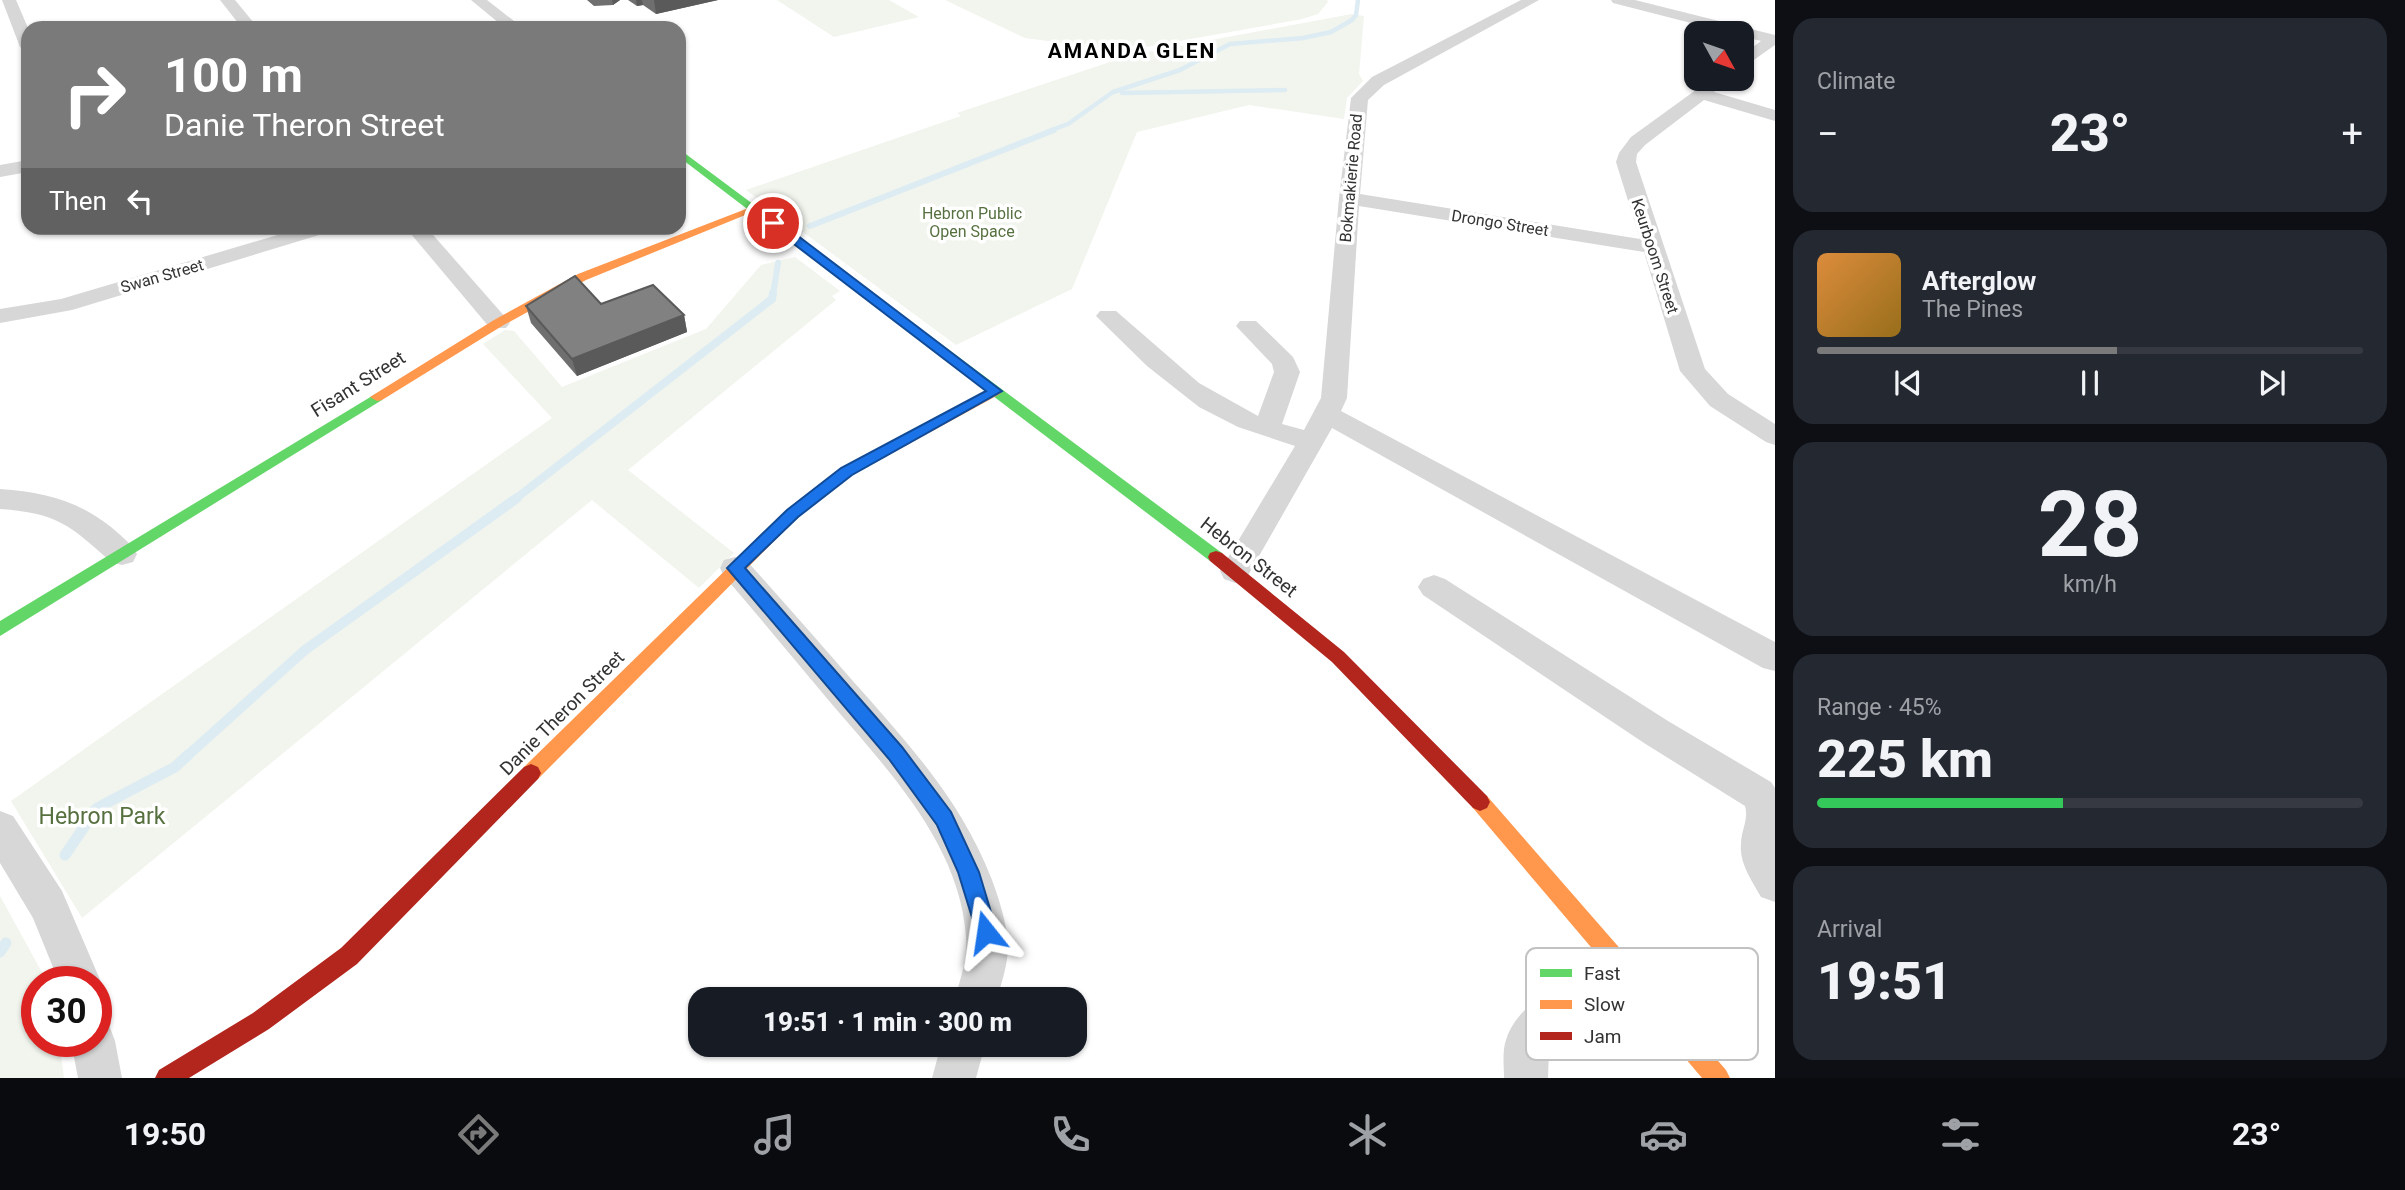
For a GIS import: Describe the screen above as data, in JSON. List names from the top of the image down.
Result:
{
  "streets": {
    "street": [
      "Bokmakierie Road",
      "Drongo Street",
      "Keurboom Street",
      "Swan Street",
      "Fisant Street",
      "Hebron Street",
      "Danie Theron Street"
    ]
  },
  "crossings": [
    ["Bokmakierie Road", "Drongo Street"],
    ["Bokmakierie Road", "Hebron Street"],
    ["Drongo Street", "Keurboom Street"],
    ["Fisant Street", "Hebron Street"],
    ["Hebron Street", "Danie Theron Street"]
  ],
  "districts": ["AMANDA GLEN"],
  "parks": ["Hebron Public Open Space", "Hebron Park"],
  "legend": ["Fast", "Slow", "Jam"],
  "north": "bottom right",
  "page": {
    "tile": [
      "Climate",
      ["28", "km/h"],
      ["Range · 45%", "225 km"],
      ["Arrival", "19:51"]
    ],
    "turn": ["100 m", "Danie Theron Street"],
    "heat": ["−", "23°", "+"],
    "then": "Then",
    "song": ["Afterglow", "The Pines"],
    "limit": "30",
    "trip": "19:51 · 1 min · 300 m",
    "tabs": ["19:50", "23°"]
  }
}
